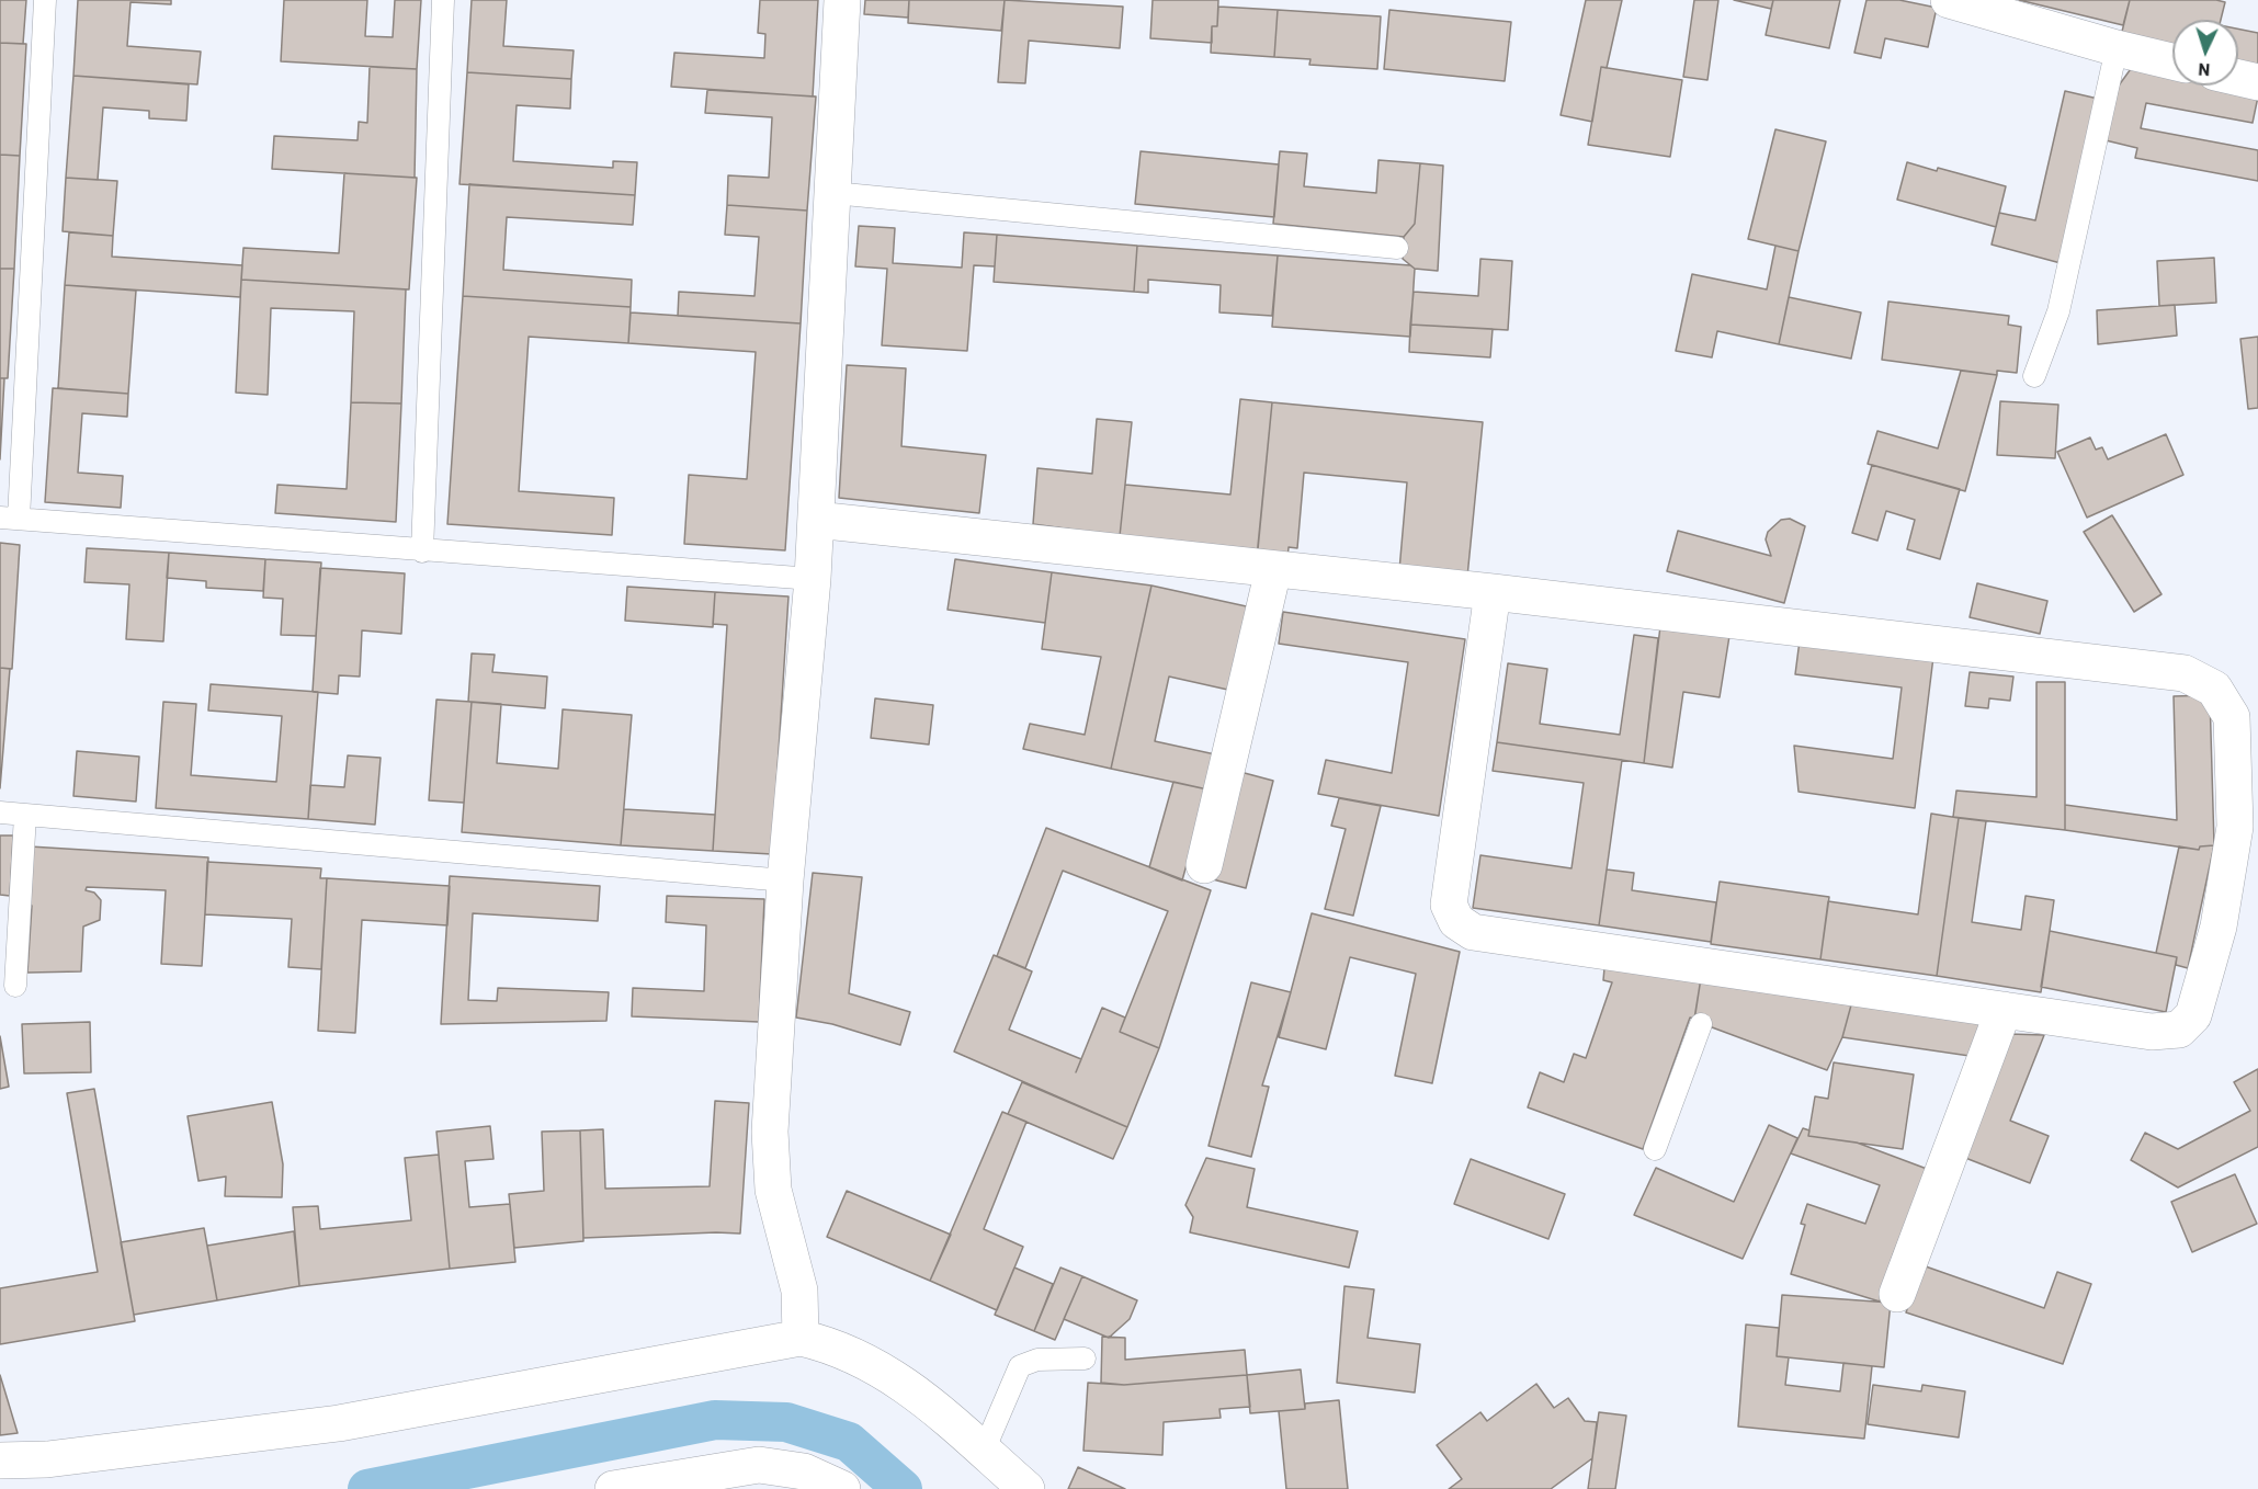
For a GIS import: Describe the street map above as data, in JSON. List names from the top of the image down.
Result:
{
  "north": "bottom"
}
